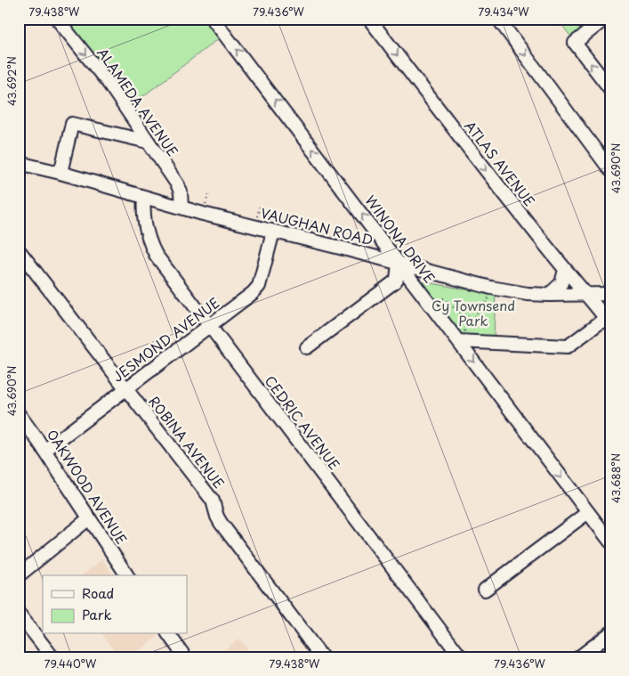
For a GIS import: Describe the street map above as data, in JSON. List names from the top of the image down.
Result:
{
  "streets": {
    "street": [
      "ALAMEDA AVENUE",
      "ATLAS AVENUE",
      "VAUGHAN ROAD",
      "WINONA DRIVE",
      "JESMOND AVENUE",
      "CEDRIC AVENUE",
      "ROBINA AVENUE",
      "OAKWOOD AVENUE"
    ]
  },
  "crossings": [
    ["ALAMEDA AVENUE", "VAUGHAN ROAD"],
    ["ATLAS AVENUE", "VAUGHAN ROAD"],
    ["VAUGHAN ROAD", "WINONA DRIVE"],
    ["VAUGHAN ROAD", "JESMOND AVENUE"],
    ["VAUGHAN ROAD", "CEDRIC AVENUE"],
    ["JESMOND AVENUE", "CEDRIC AVENUE"],
    ["JESMOND AVENUE", "ROBINA AVENUE"],
    ["JESMOND AVENUE", "OAKWOOD AVENUE"]
  ],
  "one_way": ["ALAMEDA AVENUE"],
  "parks": ["Cy Townsend Park"],
  "legend": ["Road", "Park"],
  "coordinates": [
    "79.438°W",
    "79.436°W",
    "79.434°W",
    "43.692°N",
    "43.690°N",
    "43.688°N",
    "79.440°W"
  ]
}
